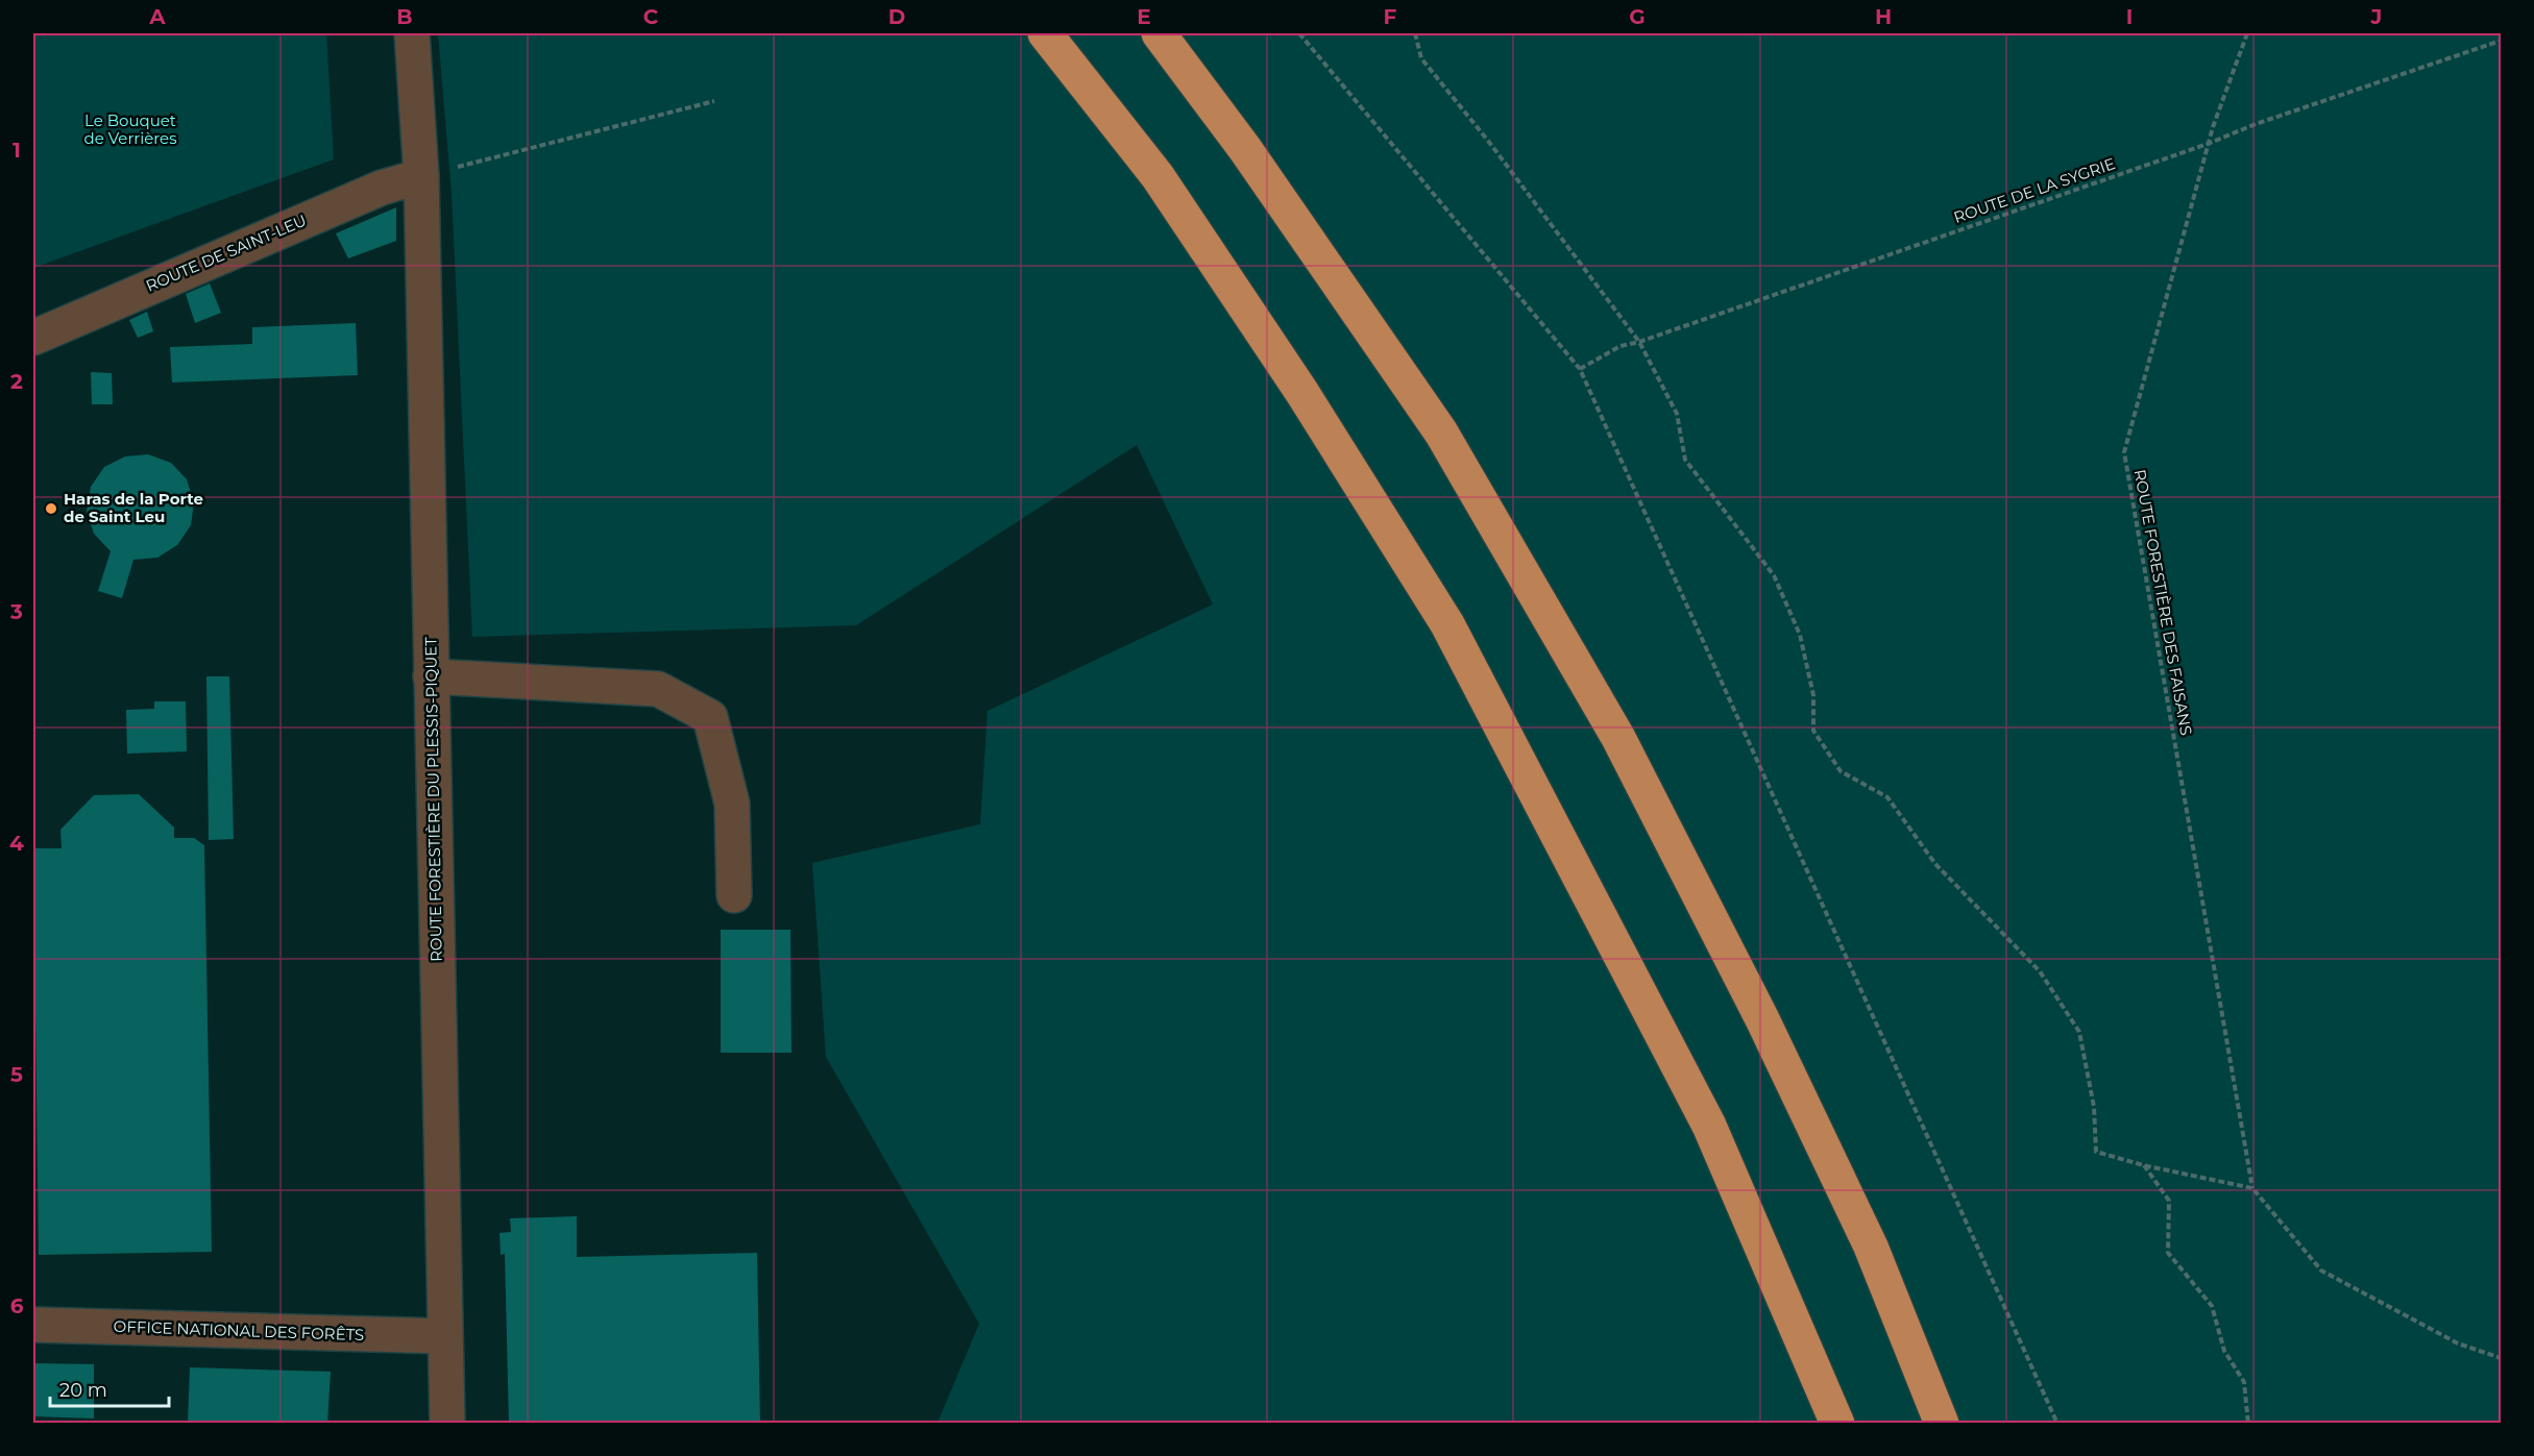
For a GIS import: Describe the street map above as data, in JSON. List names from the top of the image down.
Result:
{
  "streets": {
    "street": ["ROUTE DE SAINT-LEU", "ROUTE FORESTIÈRE DU PLESSIS-PIQUET", "OFFICE NATIONAL DES FORÊTS"],
    "path": ["ROUTE DE LA SYGRIE", "ROUTE FORESTIÈRE DES FAISANS"]
  },
  "crossings": [
    ["ROUTE DE LA SYGRIE", "ROUTE FORESTIÈRE DES FAISANS"],
    ["ROUTE DE SAINT-LEU", "ROUTE FORESTIÈRE DU PLESSIS-PIQUET"],
    ["ROUTE FORESTIÈRE DU PLESSIS-PIQUET", "OFFICE NATIONAL DES FORÊTS"]
  ],
  "parks": ["Le Bouquet de Verrières"],
  "places": ["Haras de la Porte de Saint Leu"],
  "scale_bar": "20 m",
  "grid": {
    "columns": [
      "A",
      "B",
      "C",
      "D",
      "E",
      "F",
      "G",
      "H",
      "I",
      "J"
    ],
    "rows": [
      "1",
      "2",
      "3",
      "4",
      "5",
      "6"
    ]
  }
}
